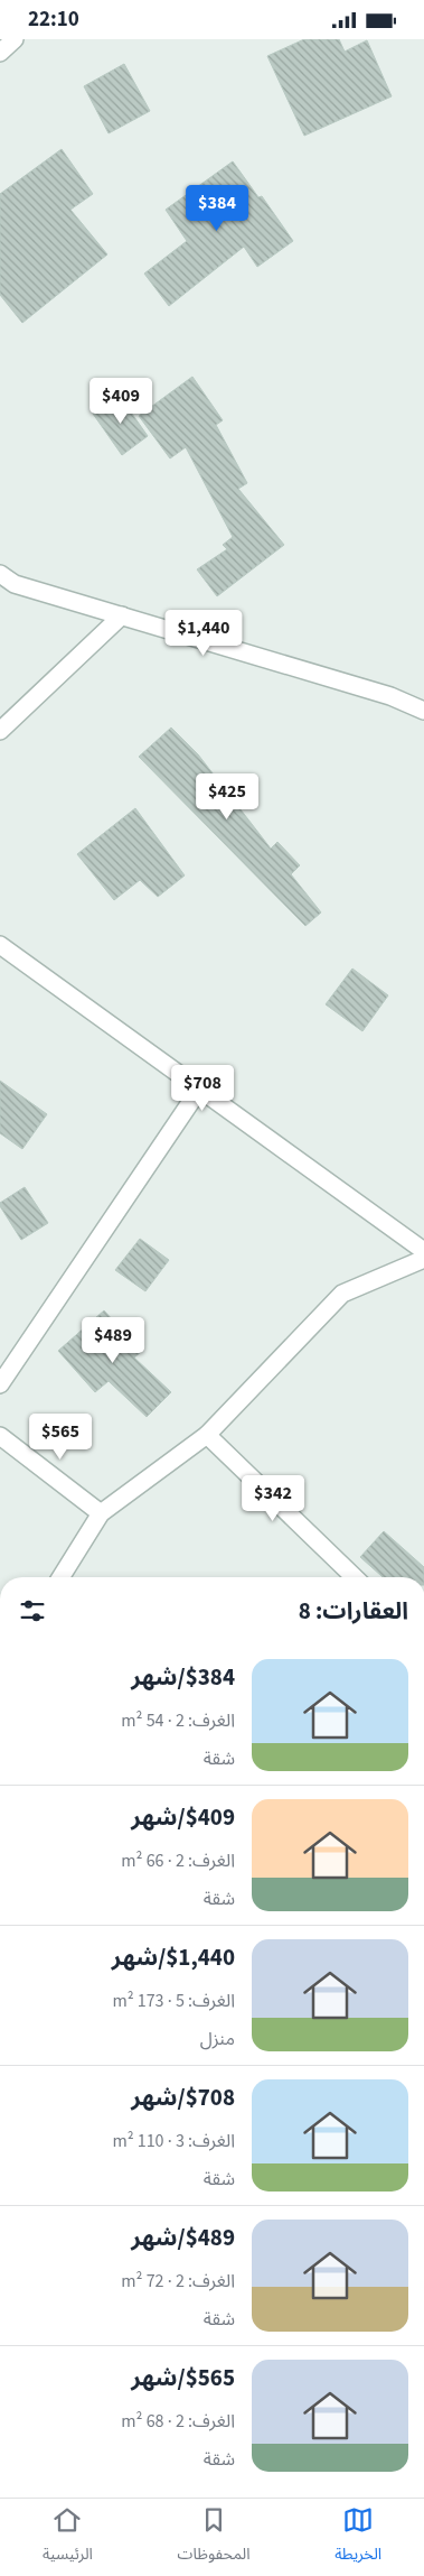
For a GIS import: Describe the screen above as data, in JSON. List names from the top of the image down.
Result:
{
  "page": {
    "status": "22:10",
    "price": [
      "$384",
      "$409",
      "$1,440",
      "$425",
      "$708",
      "$489",
      "$565",
      "$342"
    ],
    "heading": "العقارات: 8",
    "list": [
      {
        "name": "$384/شهر",
        "note": "الغرف: 2 · 54 m² · شقة"
      },
      {
        "name": "$409/شهر",
        "note": "الغرف: 2 · 66 m² · شقة"
      },
      {
        "name": "$1,440/شهر",
        "note": "الغرف: 5 · 173 m² · منزل"
      },
      {
        "name": "$708/شهر",
        "note": "الغرف: 3 · 110 m² · شقة"
      },
      {
        "name": "$489/شهر",
        "note": "الغرف: 2 · 72 m² · شقة"
      },
      {
        "name": "$565/شهر",
        "note": "الغرف: 2 · 68 m² · شقة"
      }
    ],
    "tabs": ["الخريطة", "المحفوظات", "الرئيسية"]
  }
}
